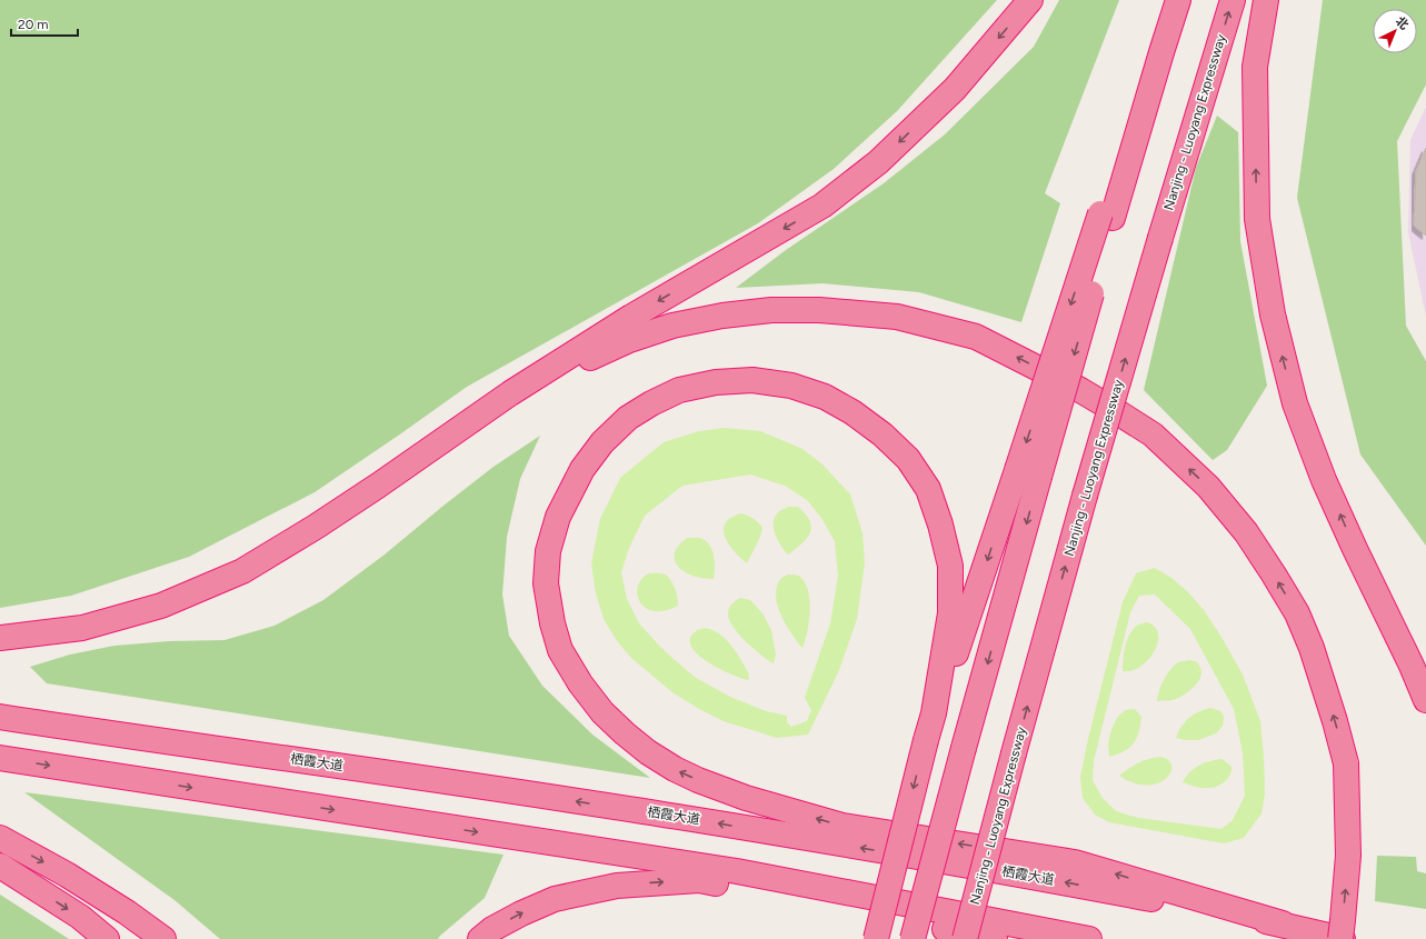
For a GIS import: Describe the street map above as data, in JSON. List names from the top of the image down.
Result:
{
  "streets": {
    "highway": ["Nanjing - Luoyang Expressway", "栖霞大道"]
  },
  "scale_bar": "20 m",
  "north": "top right"
}
